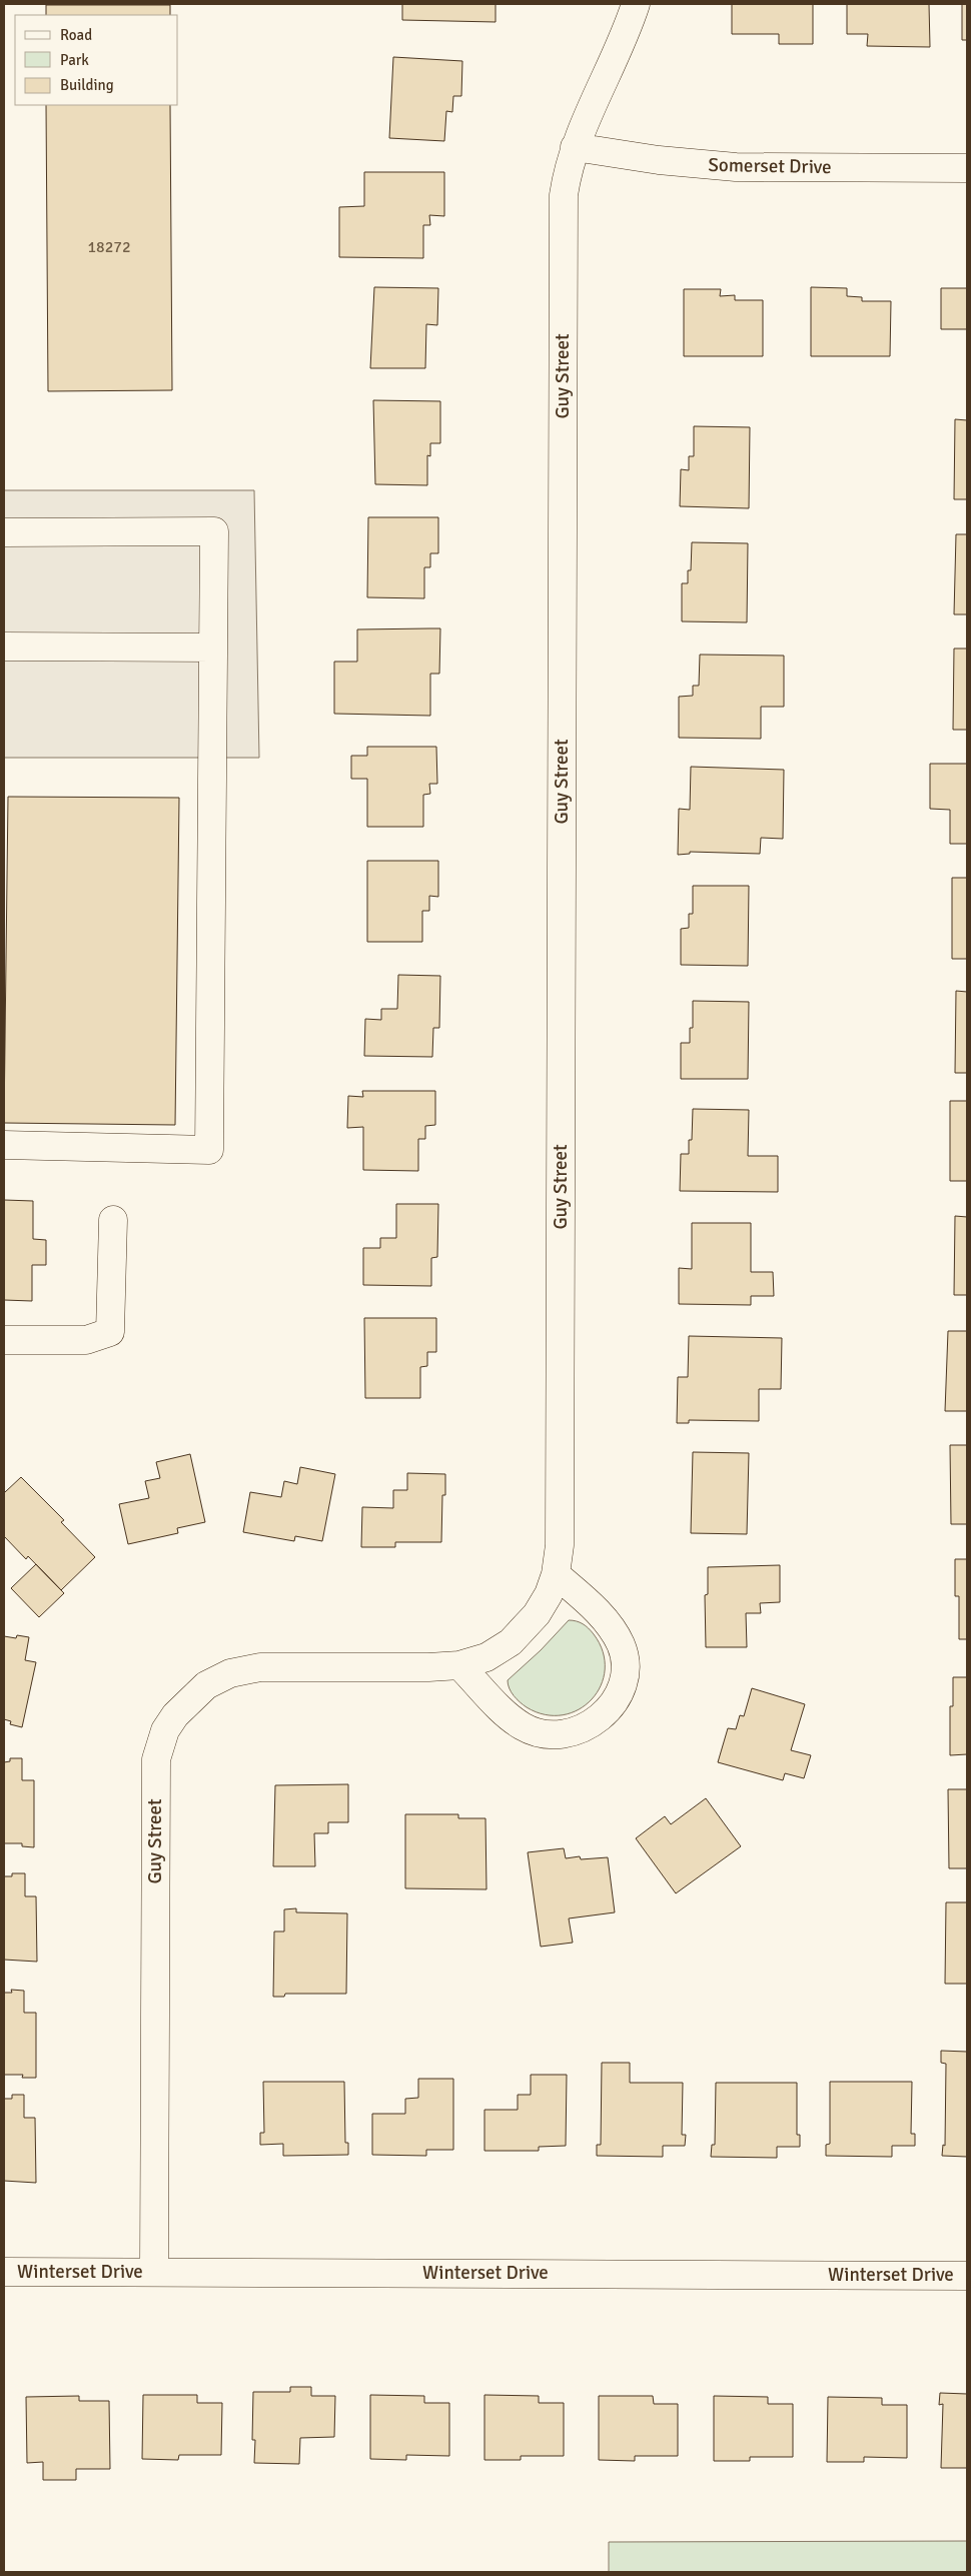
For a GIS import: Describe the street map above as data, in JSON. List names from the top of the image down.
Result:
{
  "streets": {
    "street": ["Somerset Drive", "Guy Street", "Winterset Drive"]
  },
  "crossings": [
    ["Somerset Drive", "Guy Street"],
    ["Guy Street", "Winterset Drive"]
  ],
  "house_numbers": ["18272"],
  "legend": ["Road", "Park", "Building"]
}
